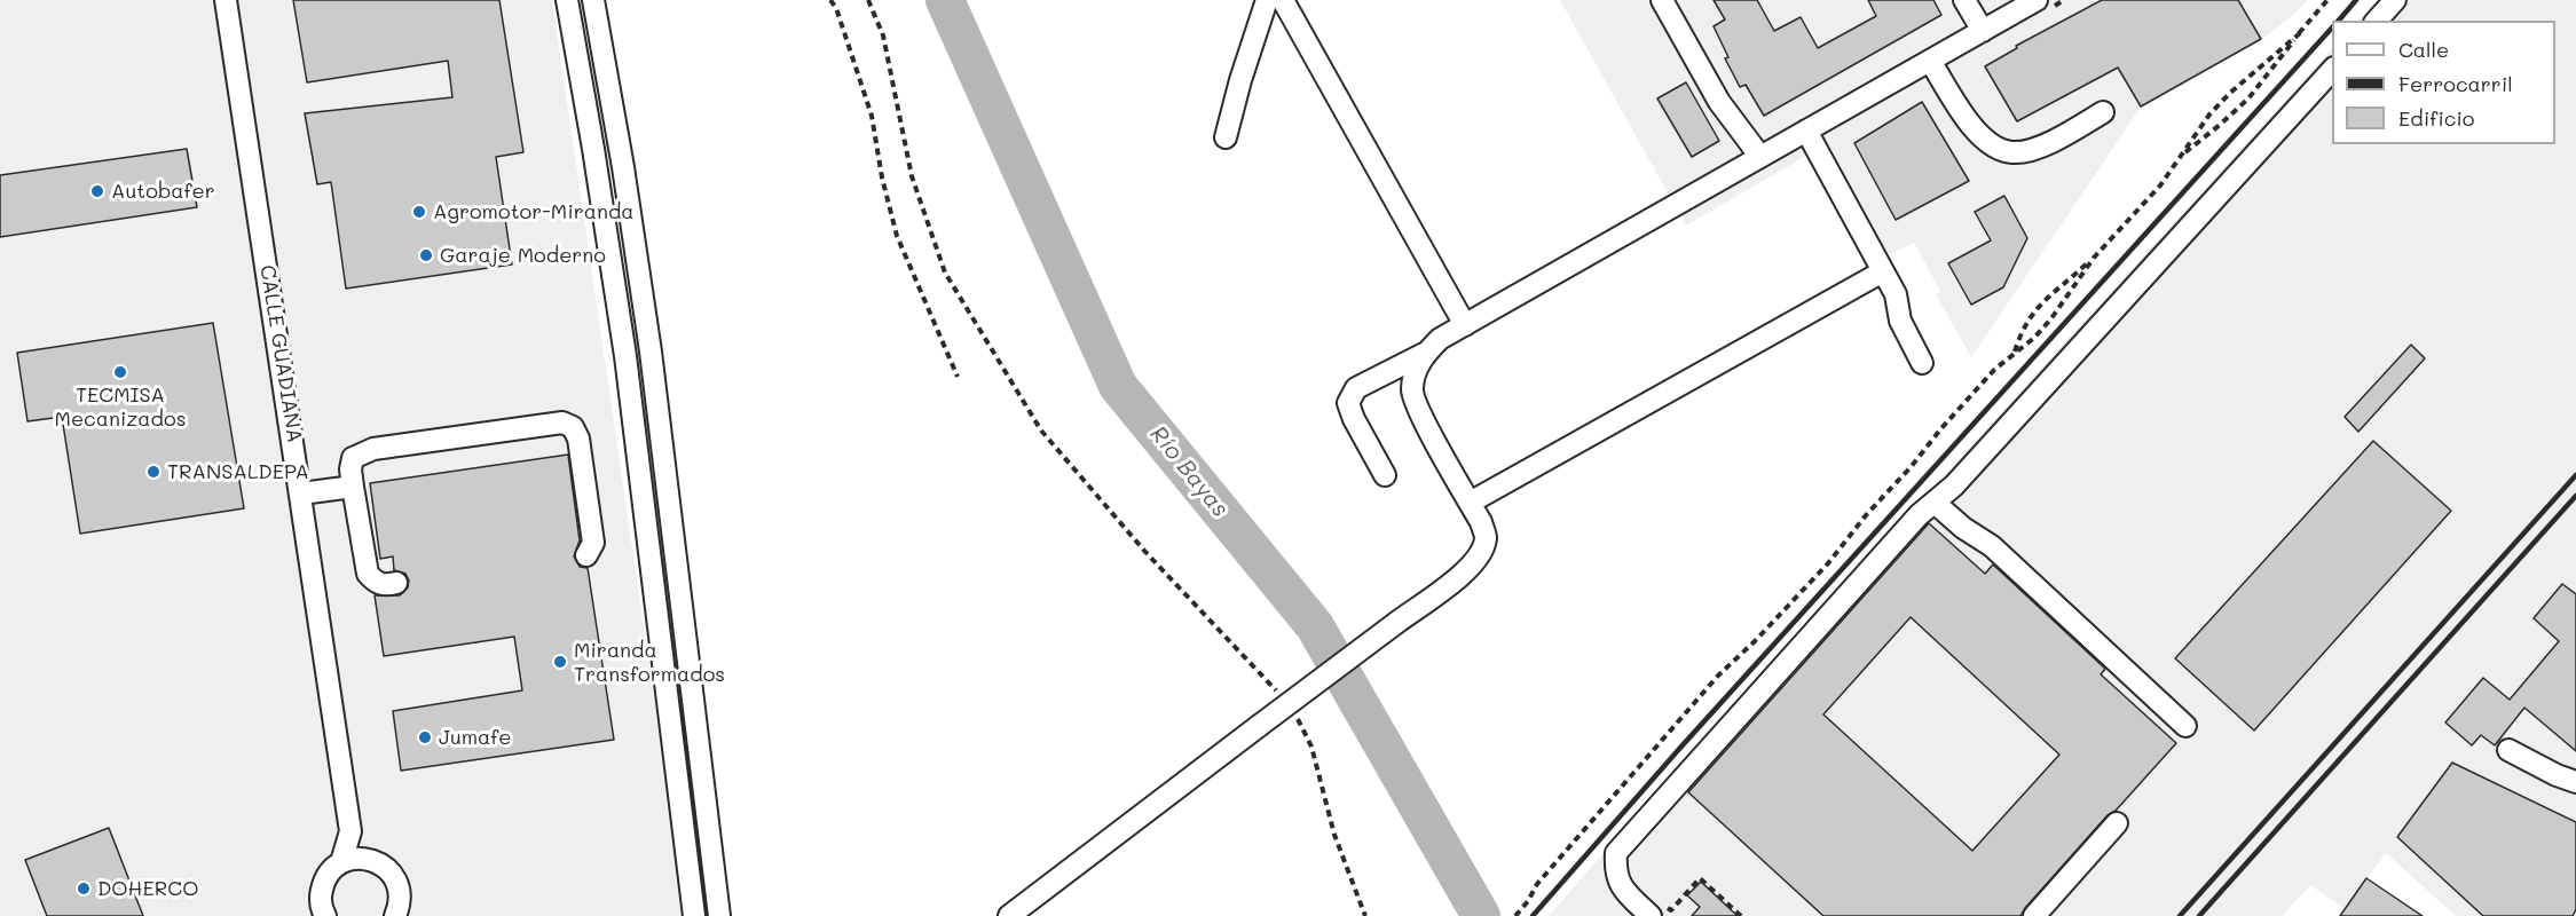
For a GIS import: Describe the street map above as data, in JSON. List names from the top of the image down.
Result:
{
  "streets": {
    "street": ["CALLE GUADIANA"]
  },
  "water": ["Río Bayas"],
  "places": [
    "Autobafer",
    "Agromotor-Miranda",
    "Garaje Moderno",
    "TECMISA Mecanizados",
    "TRANSALDEPA",
    "Miranda Transformados",
    "Jumafe",
    "DOHERCO"
  ],
  "legend": ["Calle", "Ferrocarril", "Edificio"]
}
